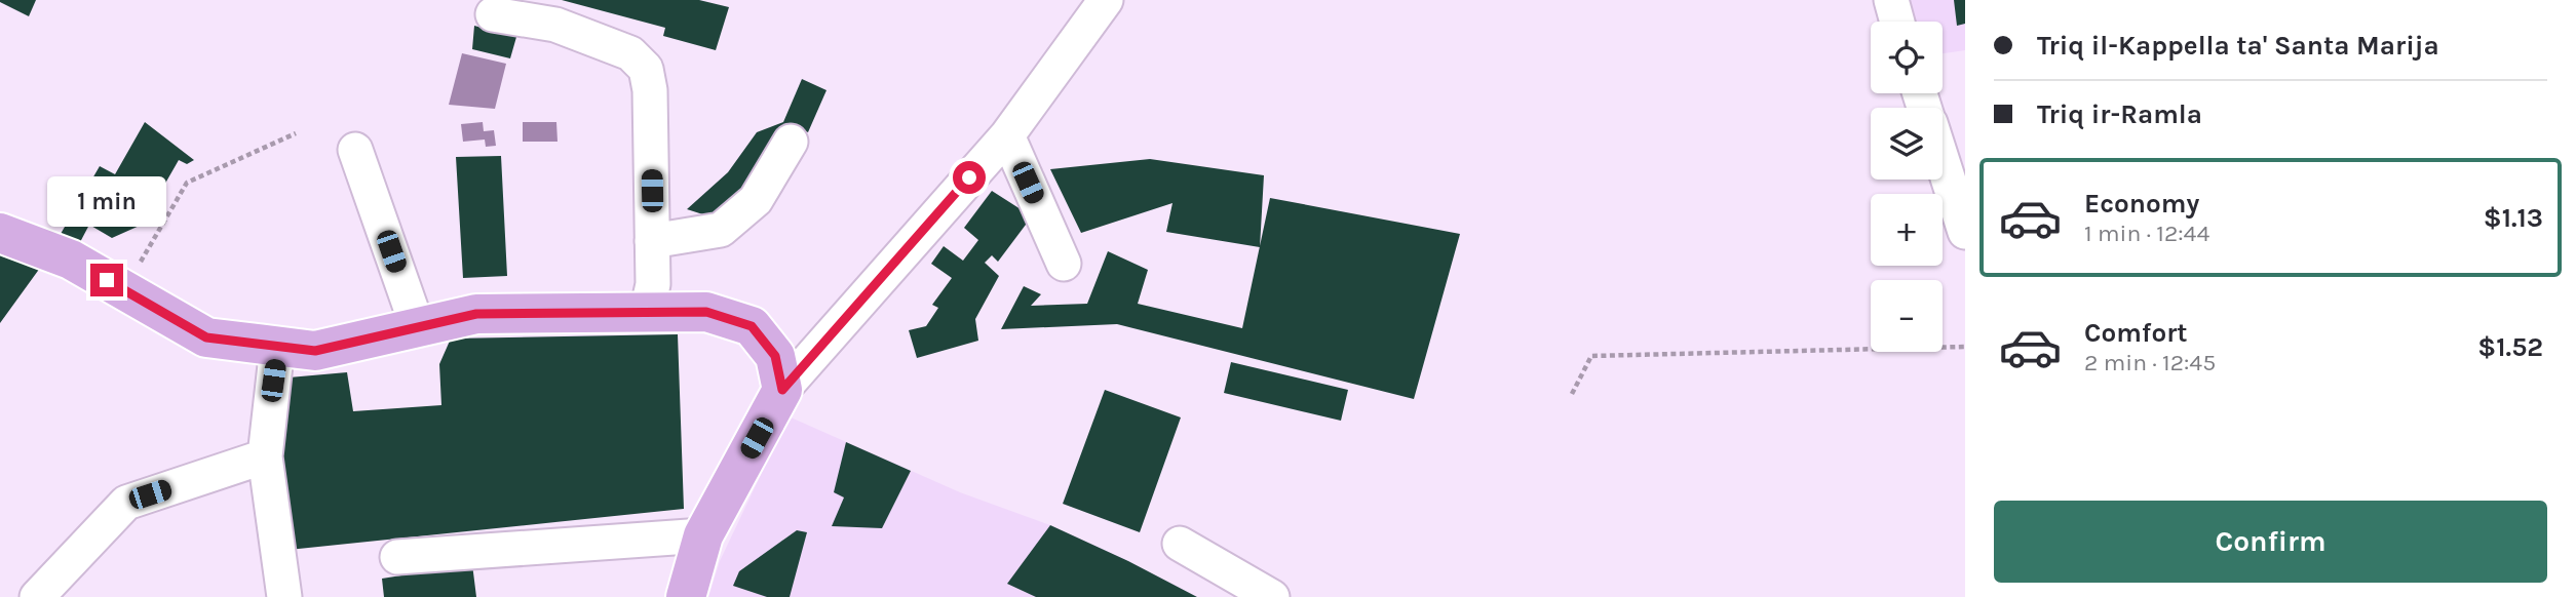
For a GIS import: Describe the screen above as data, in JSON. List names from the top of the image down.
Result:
{
  "page": {
    "banner": ["Triq il-Kappella ta' Santa Marija", "Triq ir-Ramla"],
    "map_buttons": ["+", "−"],
    "list": [
      {
        "name": "Economy",
        "note": "1 min · 12:44",
        "value": "$1.13"
      },
      {
        "name": "Comfort",
        "note": "2 min · 12:45",
        "value": "$1.52"
      }
    ],
    "bubble": "1 min",
    "buttons": "Confirm"
  }
}
